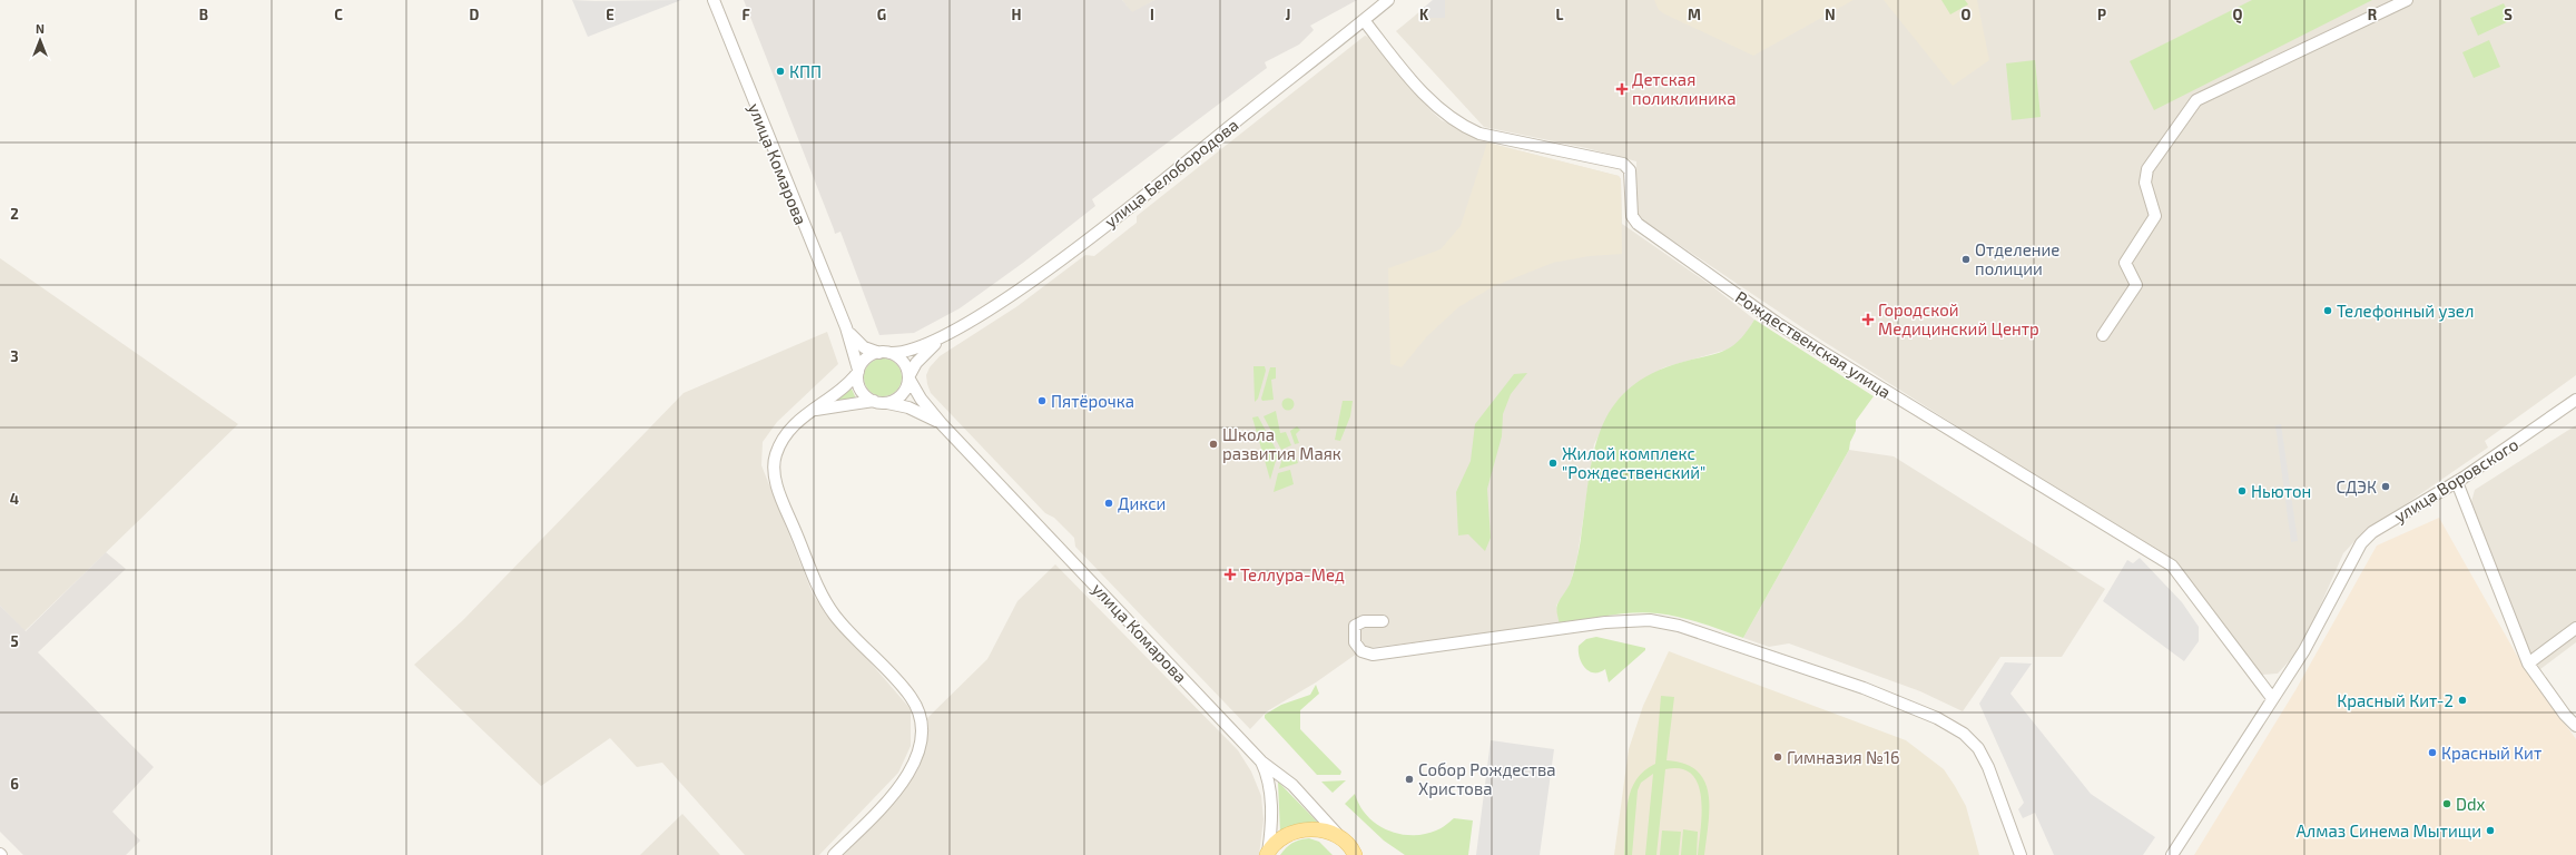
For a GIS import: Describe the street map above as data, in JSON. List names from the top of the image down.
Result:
{
  "streets": {
    "street": [
      "улица Комарова",
      "улица Белобородова",
      "Рождественская улица",
      "улица Воровского"
    ]
  },
  "crossings": [
    ["улица Комарова", "улица Белобородова"],
    ["улица Белобородова", "Рождественская улица"],
    ["Рождественская улица", "улица Воровского"]
  ],
  "places": {
    "other": [
      "КПП",
      "Отделение полиции",
      "Телефонный узел",
      "Пятёрочка",
      "Школа развития Маяк",
      "Жилой комплекс \"Рождественский\"",
      "СДЭК",
      "Ньютон",
      "Дикси",
      "Красный Кит-2",
      "Красный Кит",
      "Гимназия №16",
      "Собор Рождества Христова",
      "Ddx",
      "Алмаз Синема Мытищи"
    ],
    "health": ["Детская поликлиника", "Городской Медицинский Центр", "Теллура-Мед"]
  },
  "north": "top",
  "grid": {
    "columns": [
      "B",
      "C",
      "D",
      "E",
      "F",
      "G",
      "H",
      "I",
      "J",
      "K",
      "L",
      "M",
      "N",
      "O",
      "P",
      "Q",
      "R",
      "S"
    ],
    "rows": [
      "2",
      "3",
      "4",
      "5",
      "6"
    ]
  }
}
